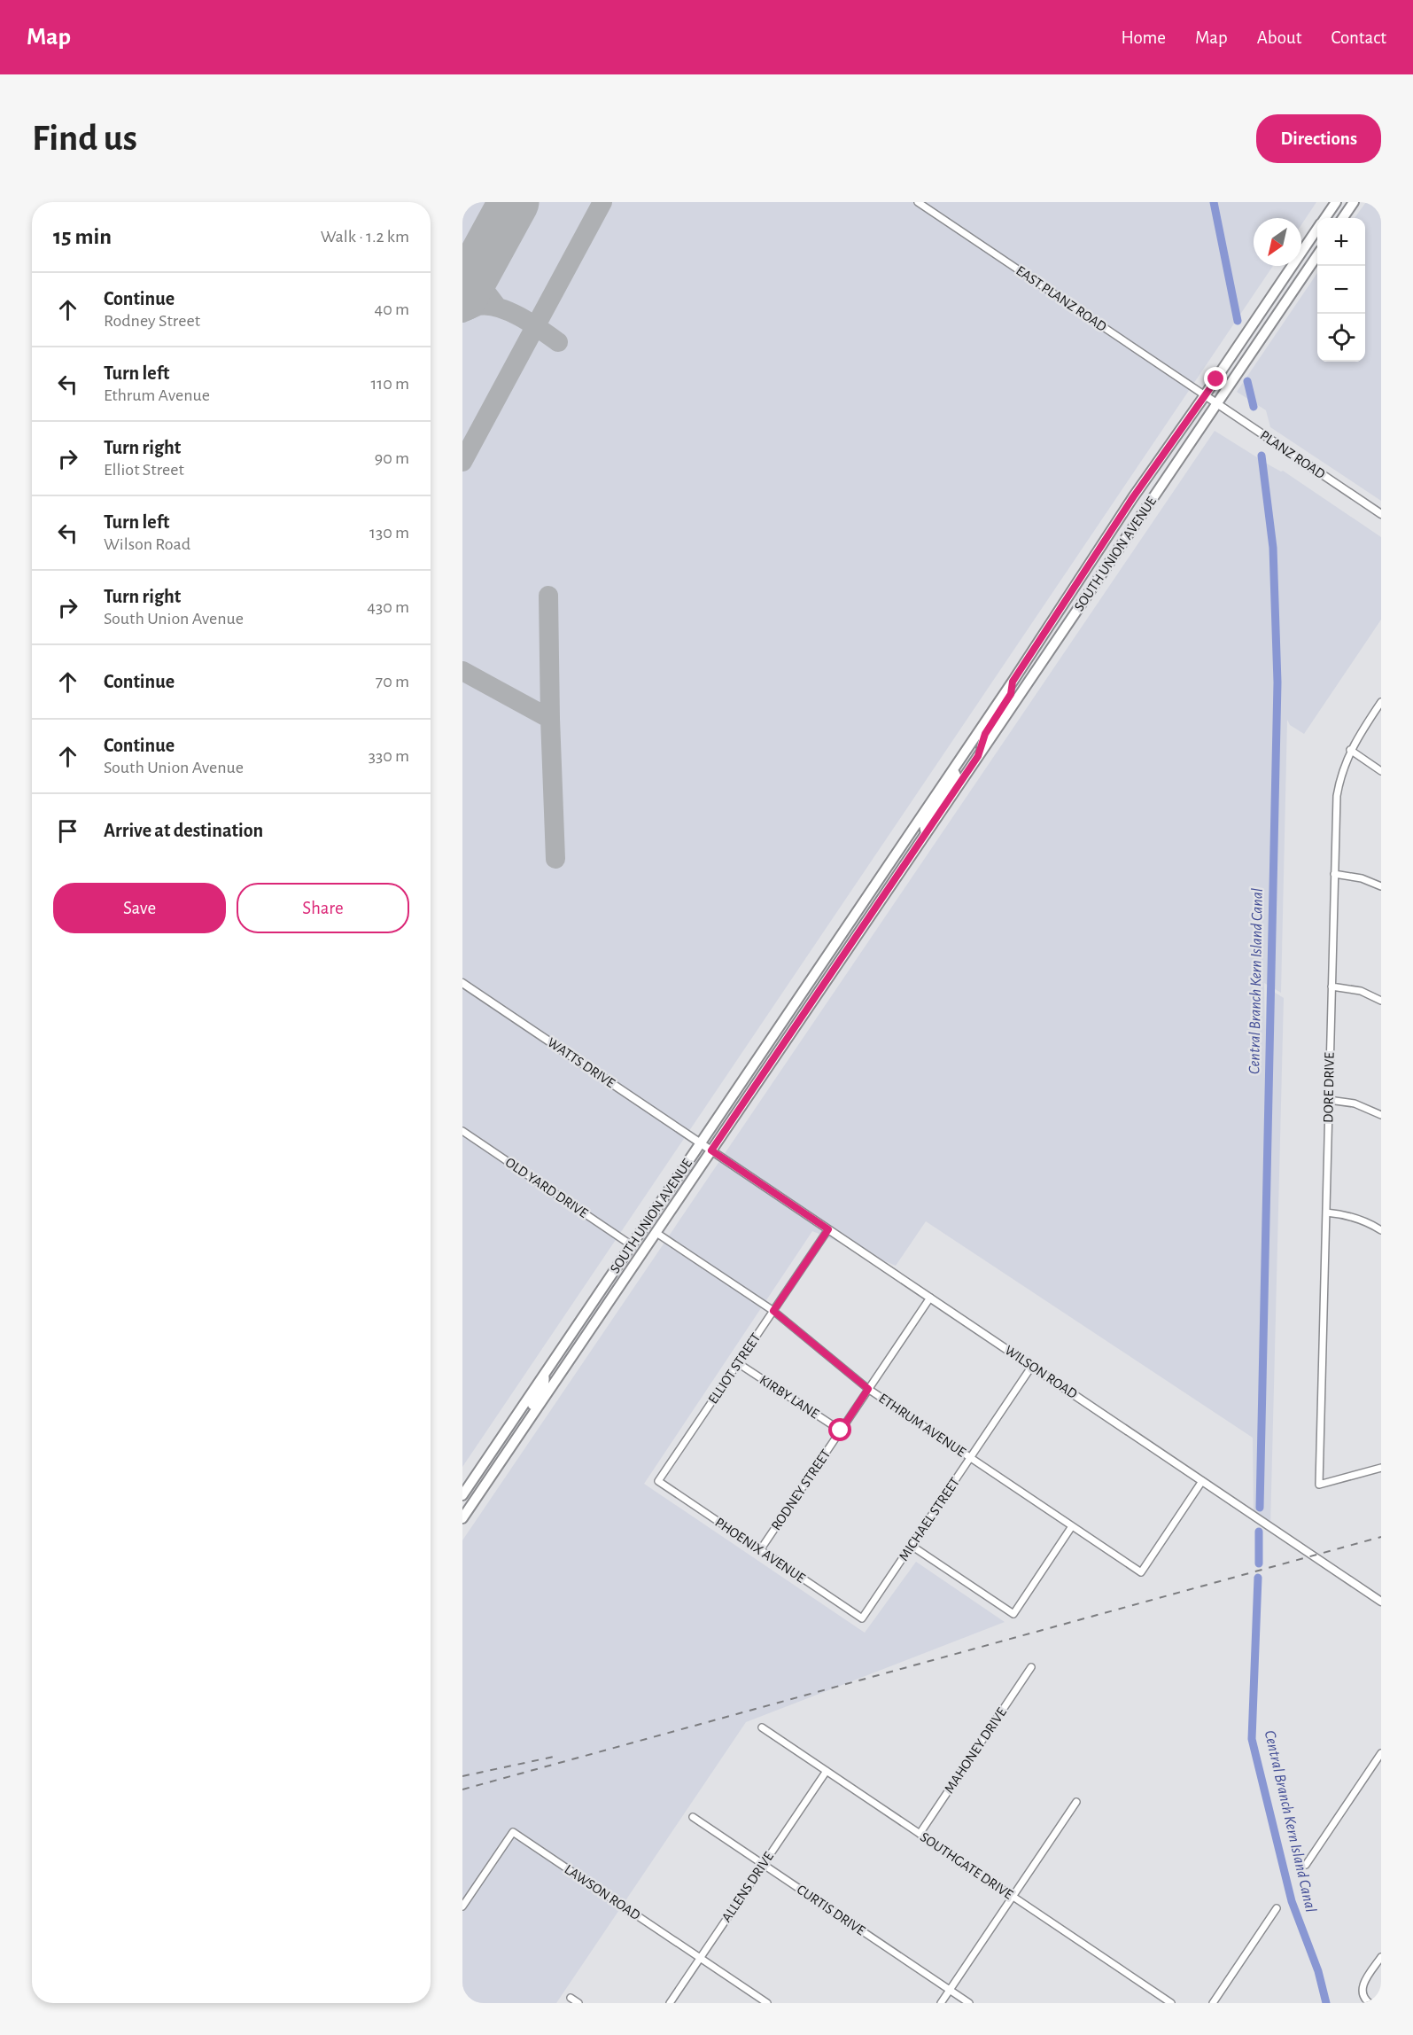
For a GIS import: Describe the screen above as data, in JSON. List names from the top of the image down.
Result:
{
  "streets": {
    "main road": ["SOUTH UNION AVENUE"],
    "street": [
      "EAST PLANZ ROAD",
      "PLANZ ROAD",
      "WATTS DRIVE",
      "DORE DRIVE",
      "OLD YARD DRIVE",
      "ELLIOT STREET",
      "WILSON ROAD",
      "KIRBY LANE",
      "ETHRUM AVENUE",
      "RODNEY STREET",
      "MICHAEL STREET",
      "PHOENIX AVENUE",
      "MAHONEY DRIVE",
      "SOUTHGATE DRIVE",
      "ALLENS DRIVE",
      "LAWSON ROAD",
      "CURTIS DRIVE"
    ]
  },
  "crossings": [
    ["EAST PLANZ ROAD", "PLANZ ROAD"],
    ["EAST PLANZ ROAD", "SOUTH UNION AVENUE"],
    ["PLANZ ROAD", "SOUTH UNION AVENUE"],
    ["SOUTH UNION AVENUE", "WATTS DRIVE"],
    ["SOUTH UNION AVENUE", "OLD YARD DRIVE"],
    ["SOUTH UNION AVENUE", "WILSON ROAD"],
    ["SOUTH UNION AVENUE", "ETHRUM AVENUE"],
    ["WATTS DRIVE", "WILSON ROAD"],
    ["ELLIOT STREET", "WILSON ROAD"],
    ["ELLIOT STREET", "KIRBY LANE"],
    ["ELLIOT STREET", "ETHRUM AVENUE"],
    ["ELLIOT STREET", "PHOENIX AVENUE"],
    ["WILSON ROAD", "ETHRUM AVENUE"],
    ["WILSON ROAD", "RODNEY STREET"],
    ["WILSON ROAD", "MICHAEL STREET"],
    ["KIRBY LANE", "RODNEY STREET"],
    ["ETHRUM AVENUE", "RODNEY STREET"],
    ["ETHRUM AVENUE", "MICHAEL STREET"],
    ["RODNEY STREET", "PHOENIX AVENUE"],
    ["MICHAEL STREET", "PHOENIX AVENUE"],
    ["MAHONEY DRIVE", "SOUTHGATE DRIVE"],
    ["SOUTHGATE DRIVE", "ALLENS DRIVE"],
    ["ALLENS DRIVE", "LAWSON ROAD"],
    ["ALLENS DRIVE", "CURTIS DRIVE"]
  ],
  "water": ["Central Branch Kern Island Canal"],
  "north": "bottom left",
  "page": {
    "header": "Map",
    "nav": [
      "Home",
      "Map",
      "About",
      "Contact"
    ],
    "buttons": [
      "Directions",
      ["Save", "Share"]
    ],
    "title": "Find us",
    "heading": ["15 min", "Walk · 1.2 km"],
    "map_buttons": ["+", "−"],
    "list": [
      ["Continue", "Rodney Street", "40 m"],
      ["Turn left", "Ethrum Avenue", "110 m"],
      ["Turn right", "Elliot Street", "90 m"],
      ["Turn left", "Wilson Road", "130 m"],
      ["Turn right", "South Union Avenue", "430 m"],
      ["Continue", "70 m"],
      ["Continue", "South Union Avenue", "330 m"],
      "Arrive at destination"
    ]
  }
}
